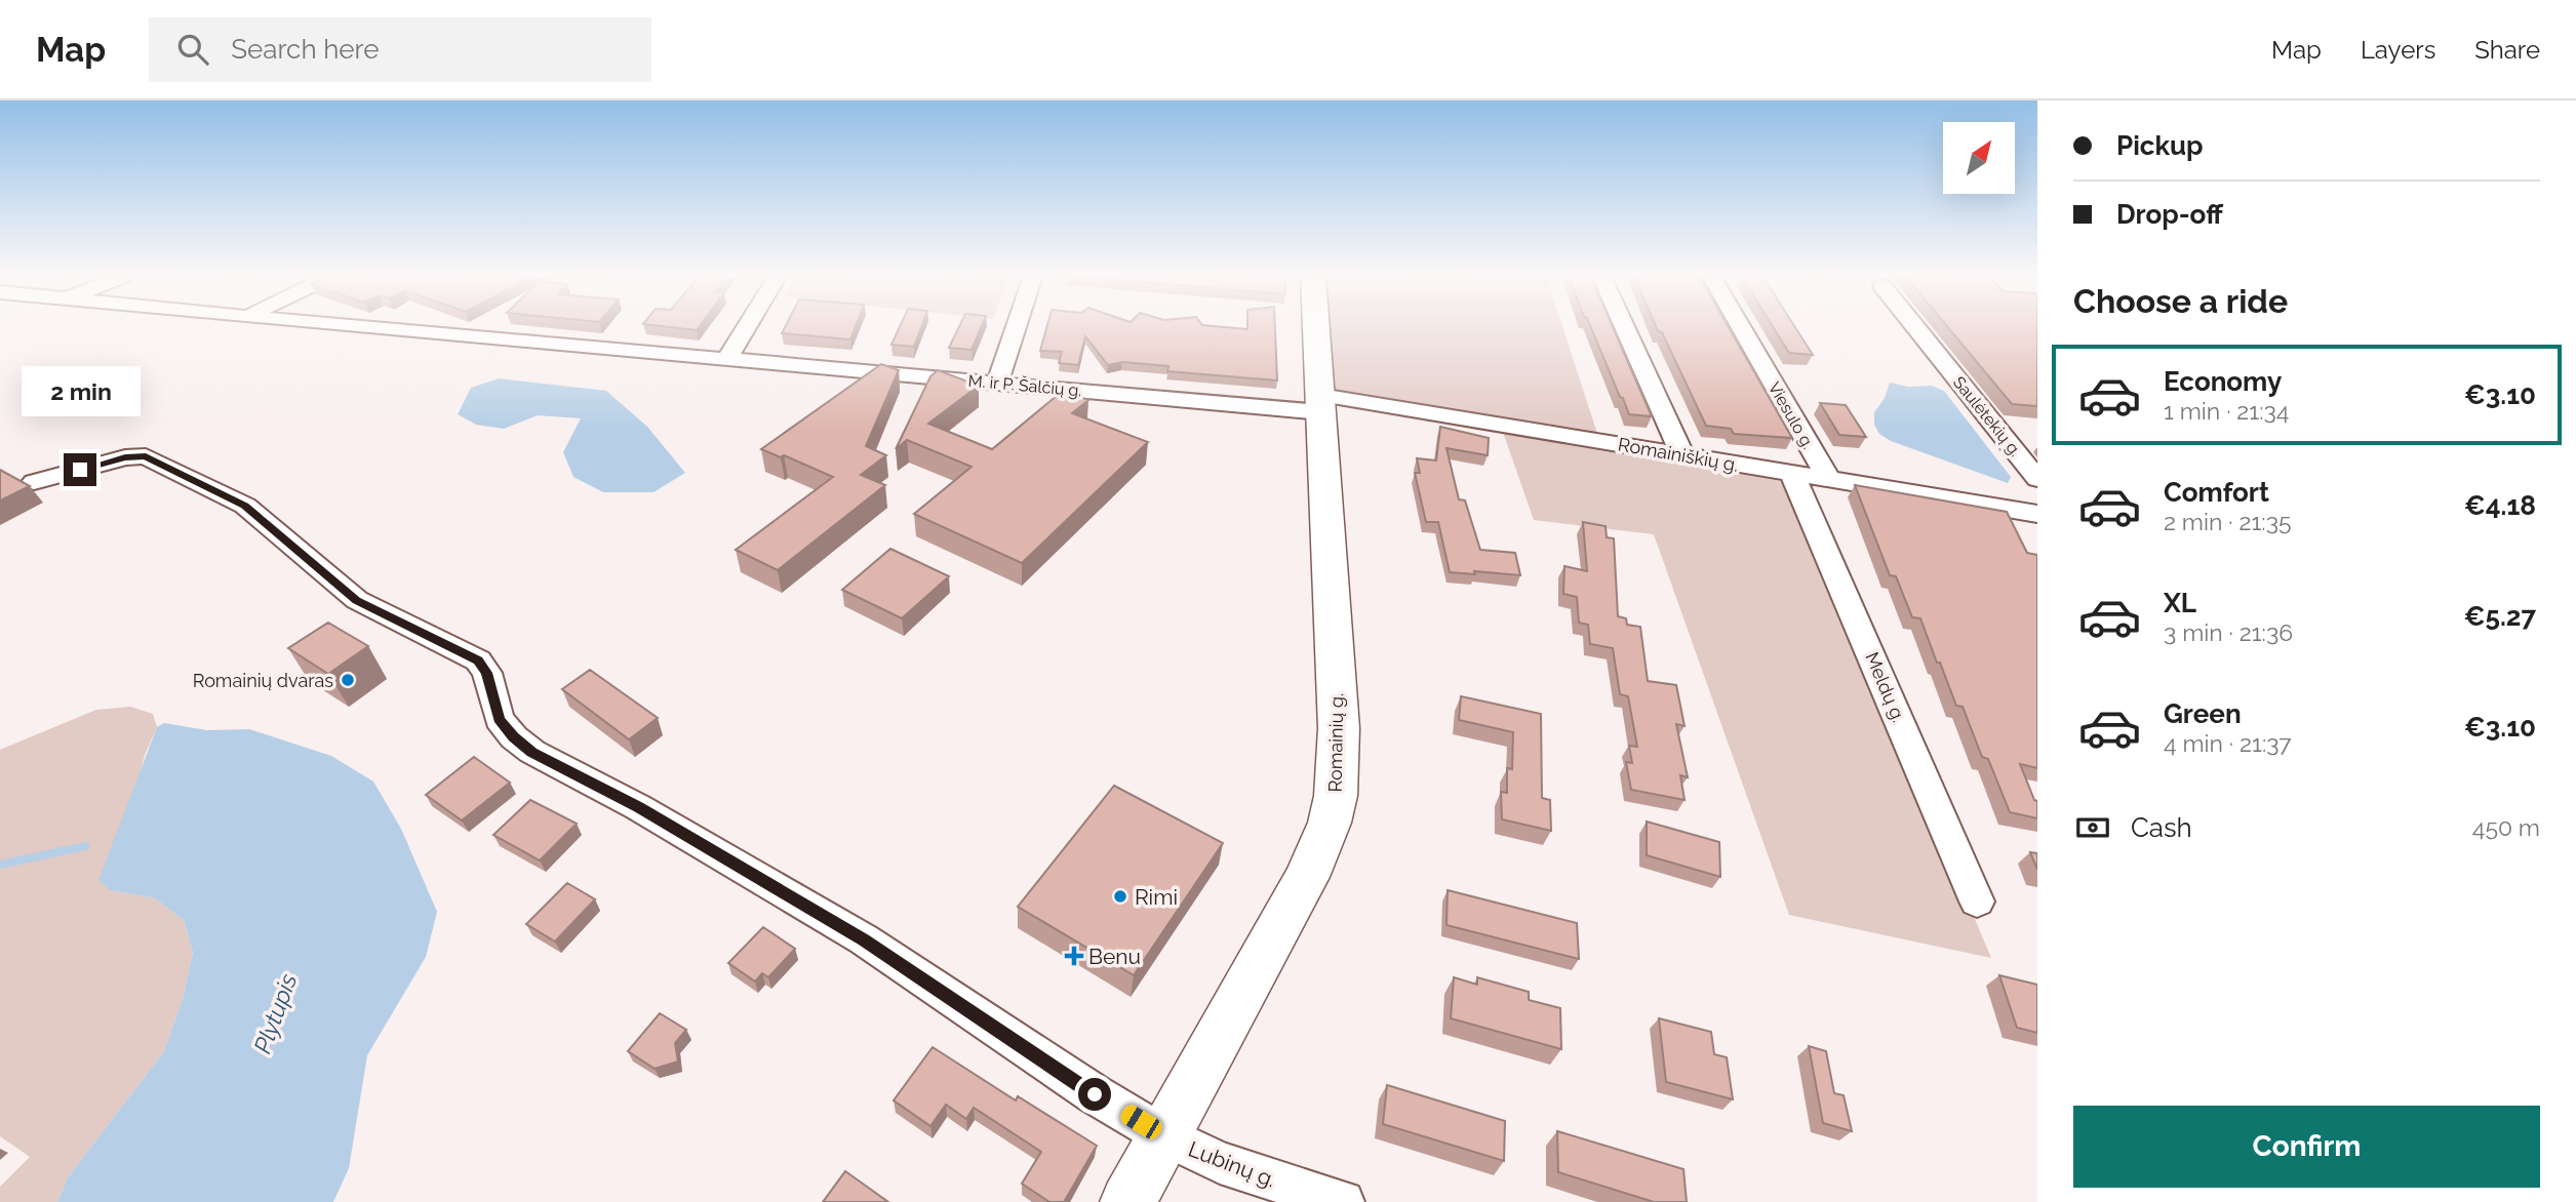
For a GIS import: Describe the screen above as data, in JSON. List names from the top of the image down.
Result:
{
  "streets": {
    "main road": ["Romainių g."],
    "street": [
      "M. ir P. Šalčių g.",
      "Viesulo g.",
      "Saulėtekių g.",
      "Romainiškių g.",
      "Meldų g.",
      "Lubinų g."
    ]
  },
  "crossings": [
    ["M. ir P. Šalčių g.", "Romainiškių g."],
    ["M. ir P. Šalčių g.", "Romainių g."],
    ["Viesulo g.", "Romainiškių g."],
    ["Romainiškių g.", "Meldų g."],
    ["Romainiškių g.", "Romainių g."],
    ["Romainių g.", "Lubinų g."]
  ],
  "water": ["Plytupis"],
  "places": {
    "other": ["Romainių dvaras", "Rimi"],
    "health": ["Benu"]
  },
  "north": "top right",
  "page": {
    "header": "Map",
    "search": "Search here",
    "nav": ["Map", "Layers", "Share"],
    "banner": ["Pickup", "Drop-off"],
    "heading": "Choose a ride",
    "list": [
      {
        "name": "Economy",
        "note": "1 min · 21:34",
        "value": "€3.10"
      },
      {
        "name": "Comfort",
        "note": "2 min · 21:35",
        "value": "€4.18"
      },
      {
        "name": "XL",
        "note": "3 min · 21:36",
        "value": "€5.27"
      },
      {
        "name": "Green",
        "note": "4 min · 21:37",
        "value": "€3.10"
      }
    ],
    "bubble": "2 min",
    "pay": ["Cash", "450 m"],
    "buttons": "Confirm"
  }
}
